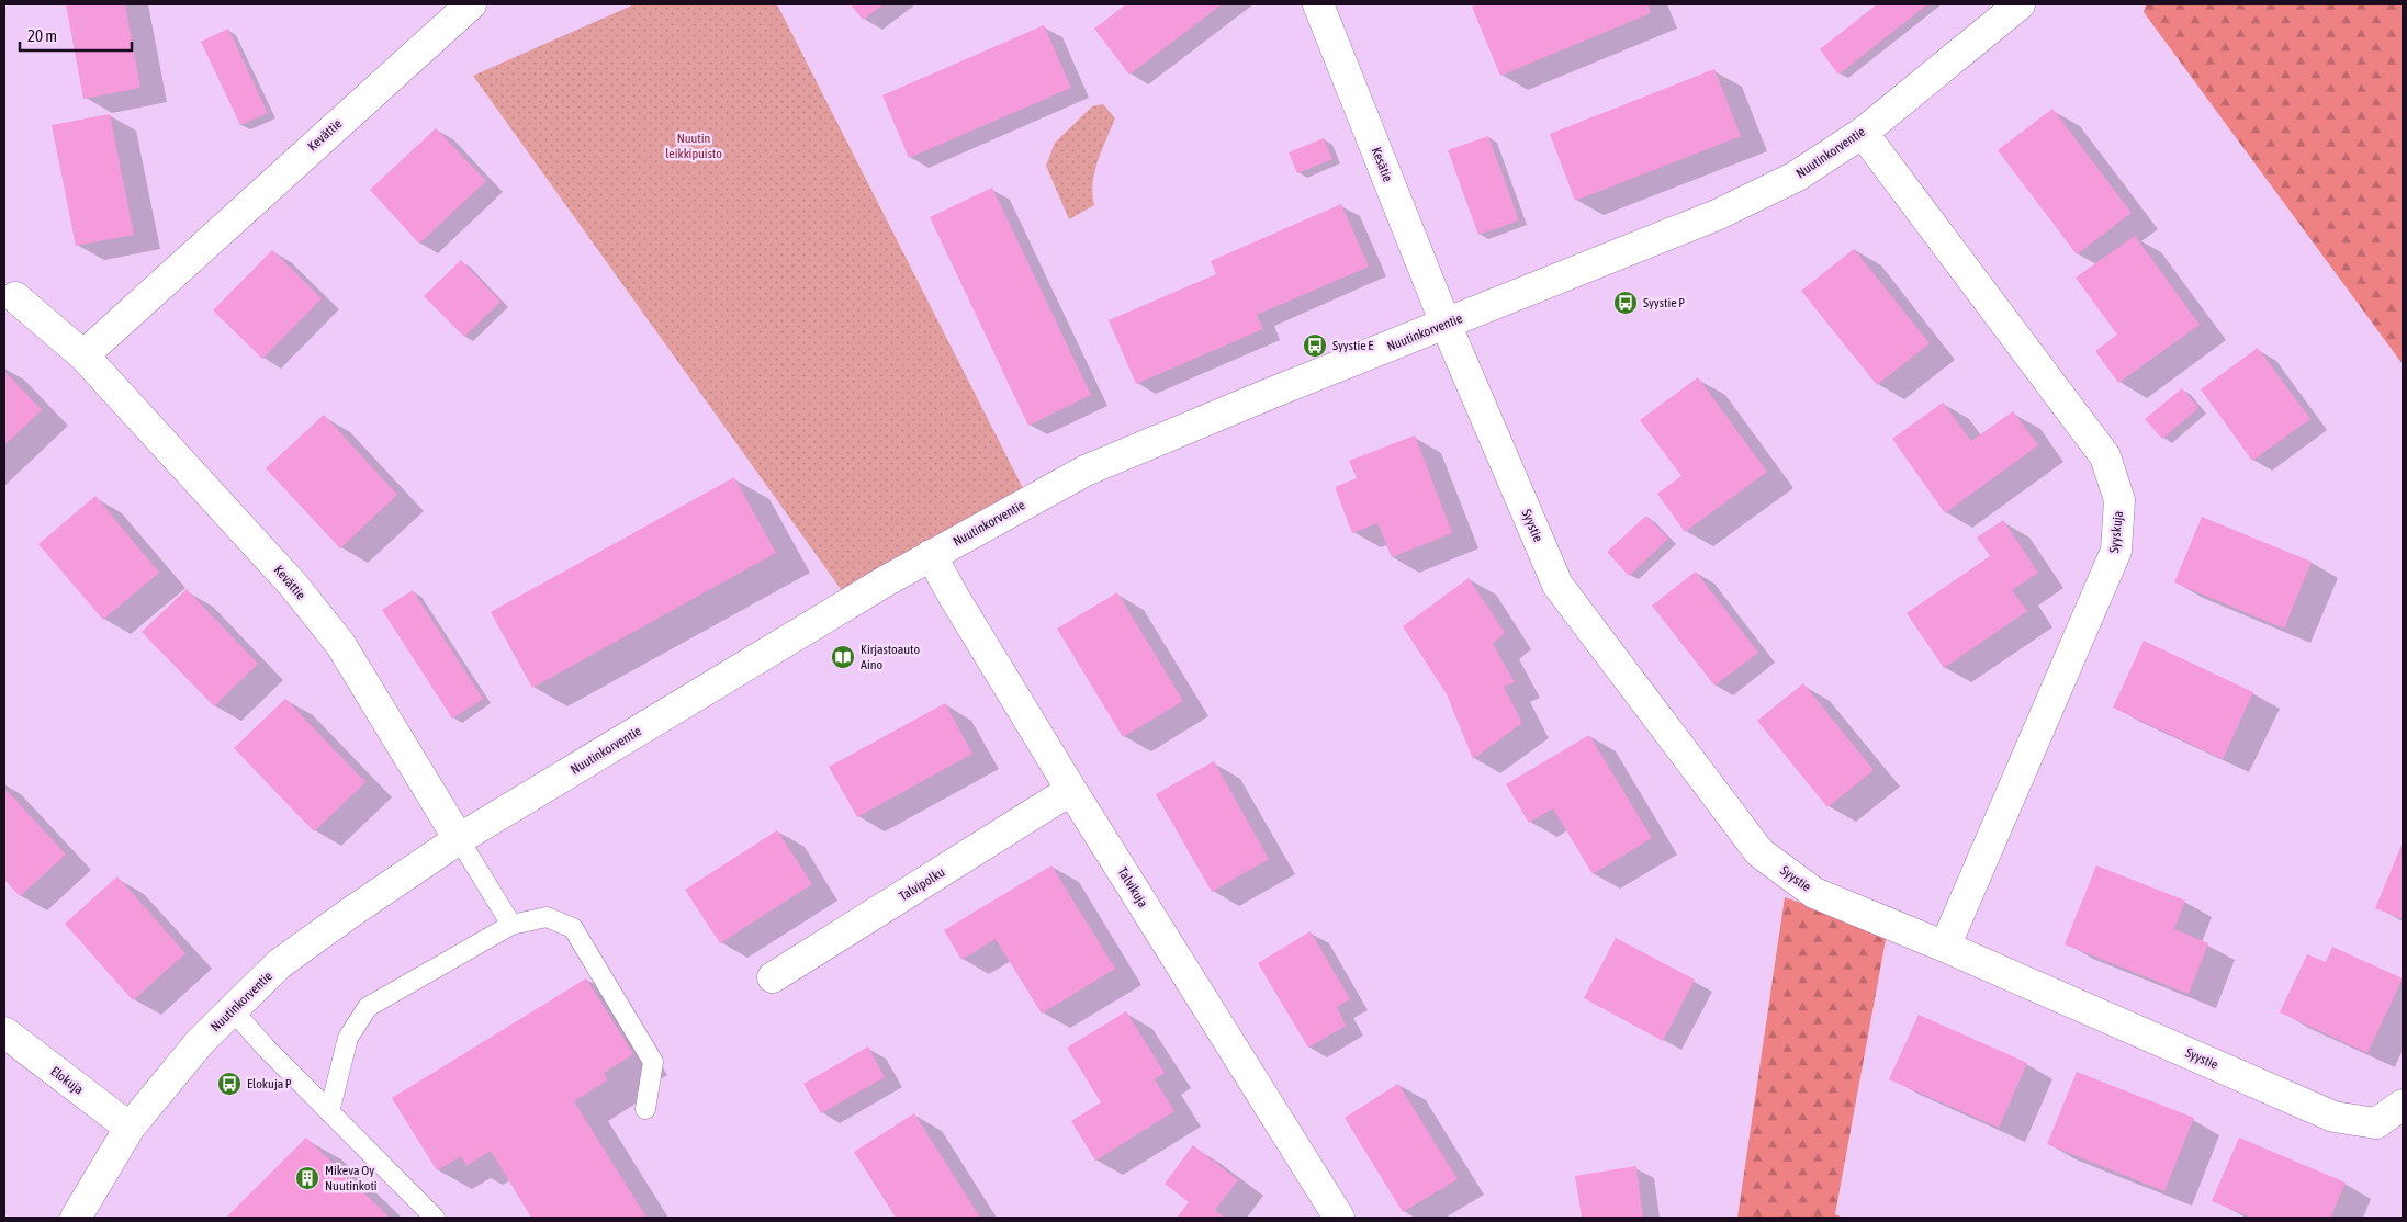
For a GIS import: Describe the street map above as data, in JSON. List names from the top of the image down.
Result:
{
  "streets": {
    "street": [
      "Kevättie",
      "Nuutinkorventie",
      "Kesätie",
      "Syystie",
      "Syyskuja",
      "Talvipolku",
      "Talvikuja",
      "Elokuja"
    ]
  },
  "crossings": [
    ["Kevättie", "Nuutinkorventie"],
    ["Nuutinkorventie", "Kesätie"],
    ["Nuutinkorventie", "Syystie"],
    ["Nuutinkorventie", "Syyskuja"],
    ["Nuutinkorventie", "Talvikuja"],
    ["Nuutinkorventie", "Elokuja"],
    ["Kesätie", "Syystie"],
    ["Syystie", "Syyskuja"],
    ["Talvipolku", "Talvikuja"]
  ],
  "parks": ["Nuutin leikkipuisto"],
  "places": {
    "bus stop": ["Syystie P", "Syystie E", "Elokuja P"],
    "library": ["Kirjastoauto Aino"],
    "building": ["Mikeva Oy Nuutinkoti"]
  },
  "scale_bar": "20 m"
}
